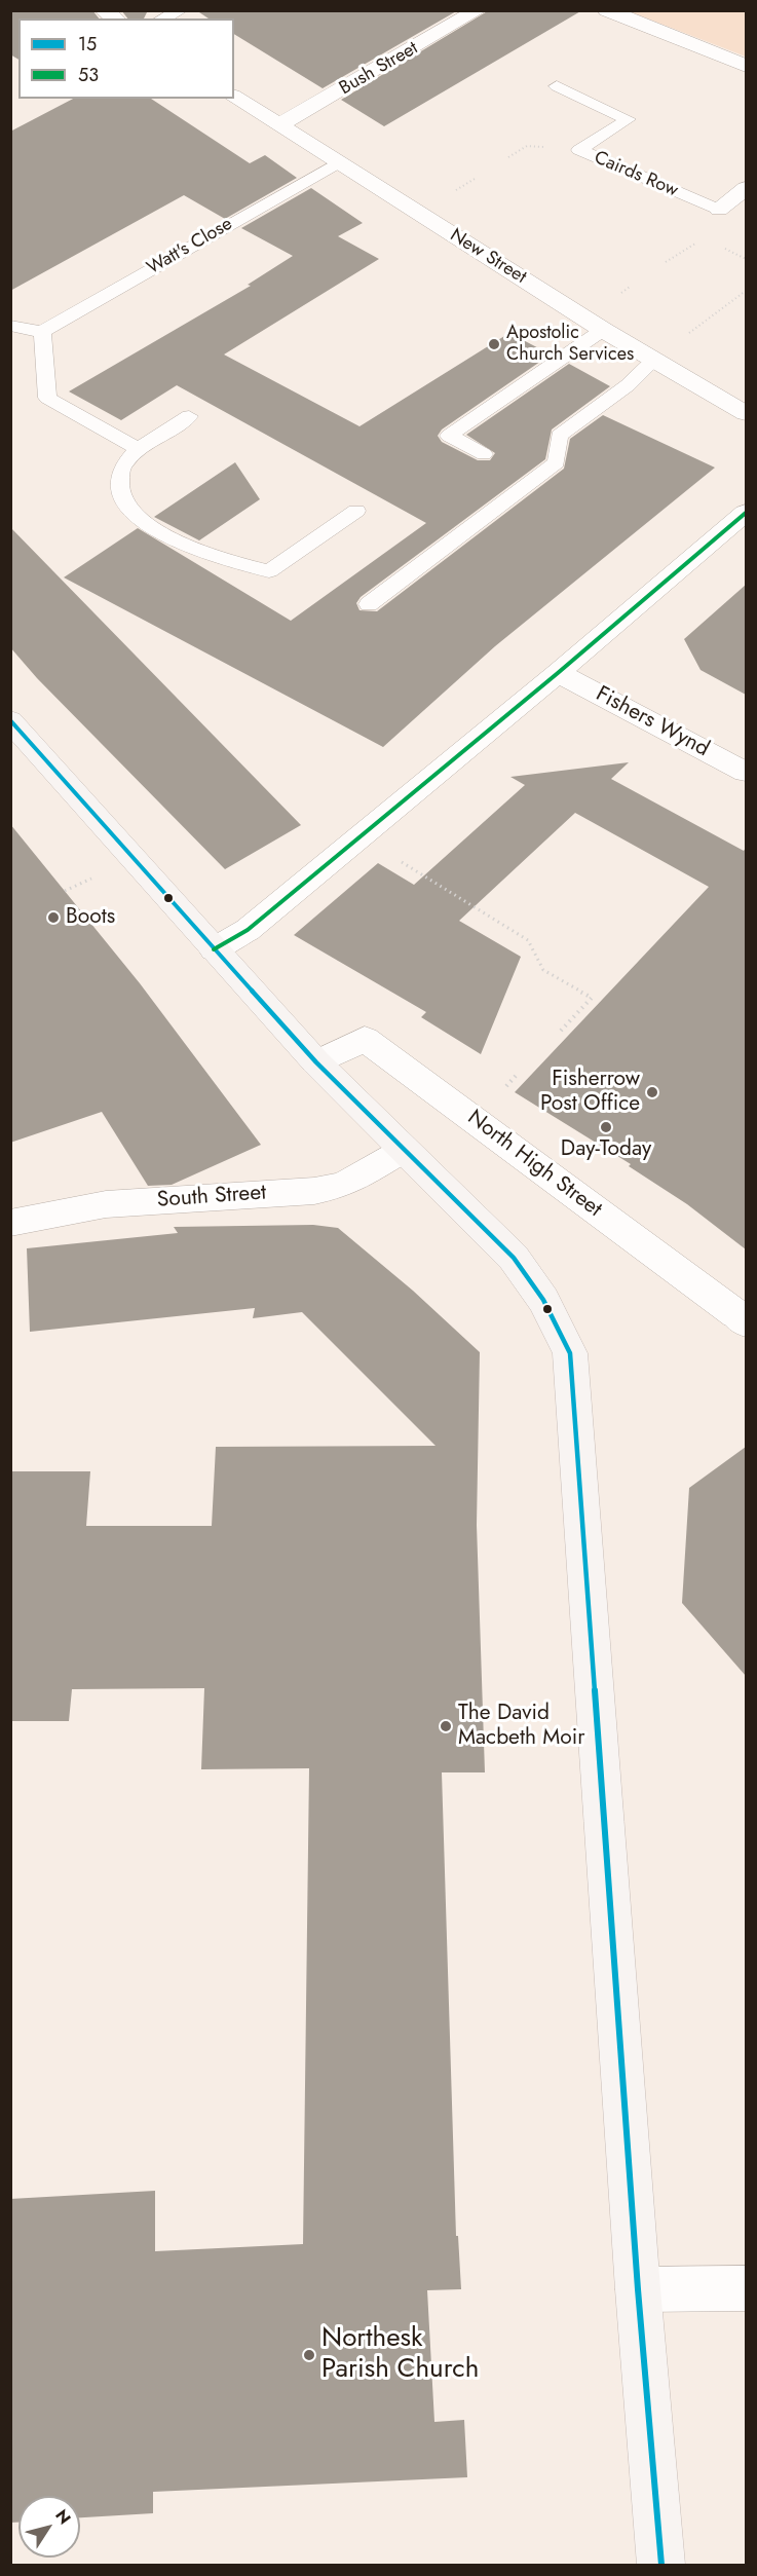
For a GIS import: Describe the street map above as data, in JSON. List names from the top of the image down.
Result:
{
  "streets": {
    "street": [
      "Bush Street",
      "Cairds Row",
      "New Street",
      "Fishers Wynd",
      "North High Street",
      "South Street"
    ],
    "lane": ["Watt's Close"]
  },
  "crossings": [
    ["Bush Street", "New Street"],
    ["Watt's Close", "New Street"]
  ],
  "places": [
    "Apostolic Church Services",
    "Boots",
    "Fisherrow Post Office",
    "Day-Today",
    "The David Macbeth Moir",
    "Northesk Parish Church"
  ],
  "lines": ["transit line 53", "transit line 15"],
  "legend": ["15", "53"],
  "north": "top right"
}
